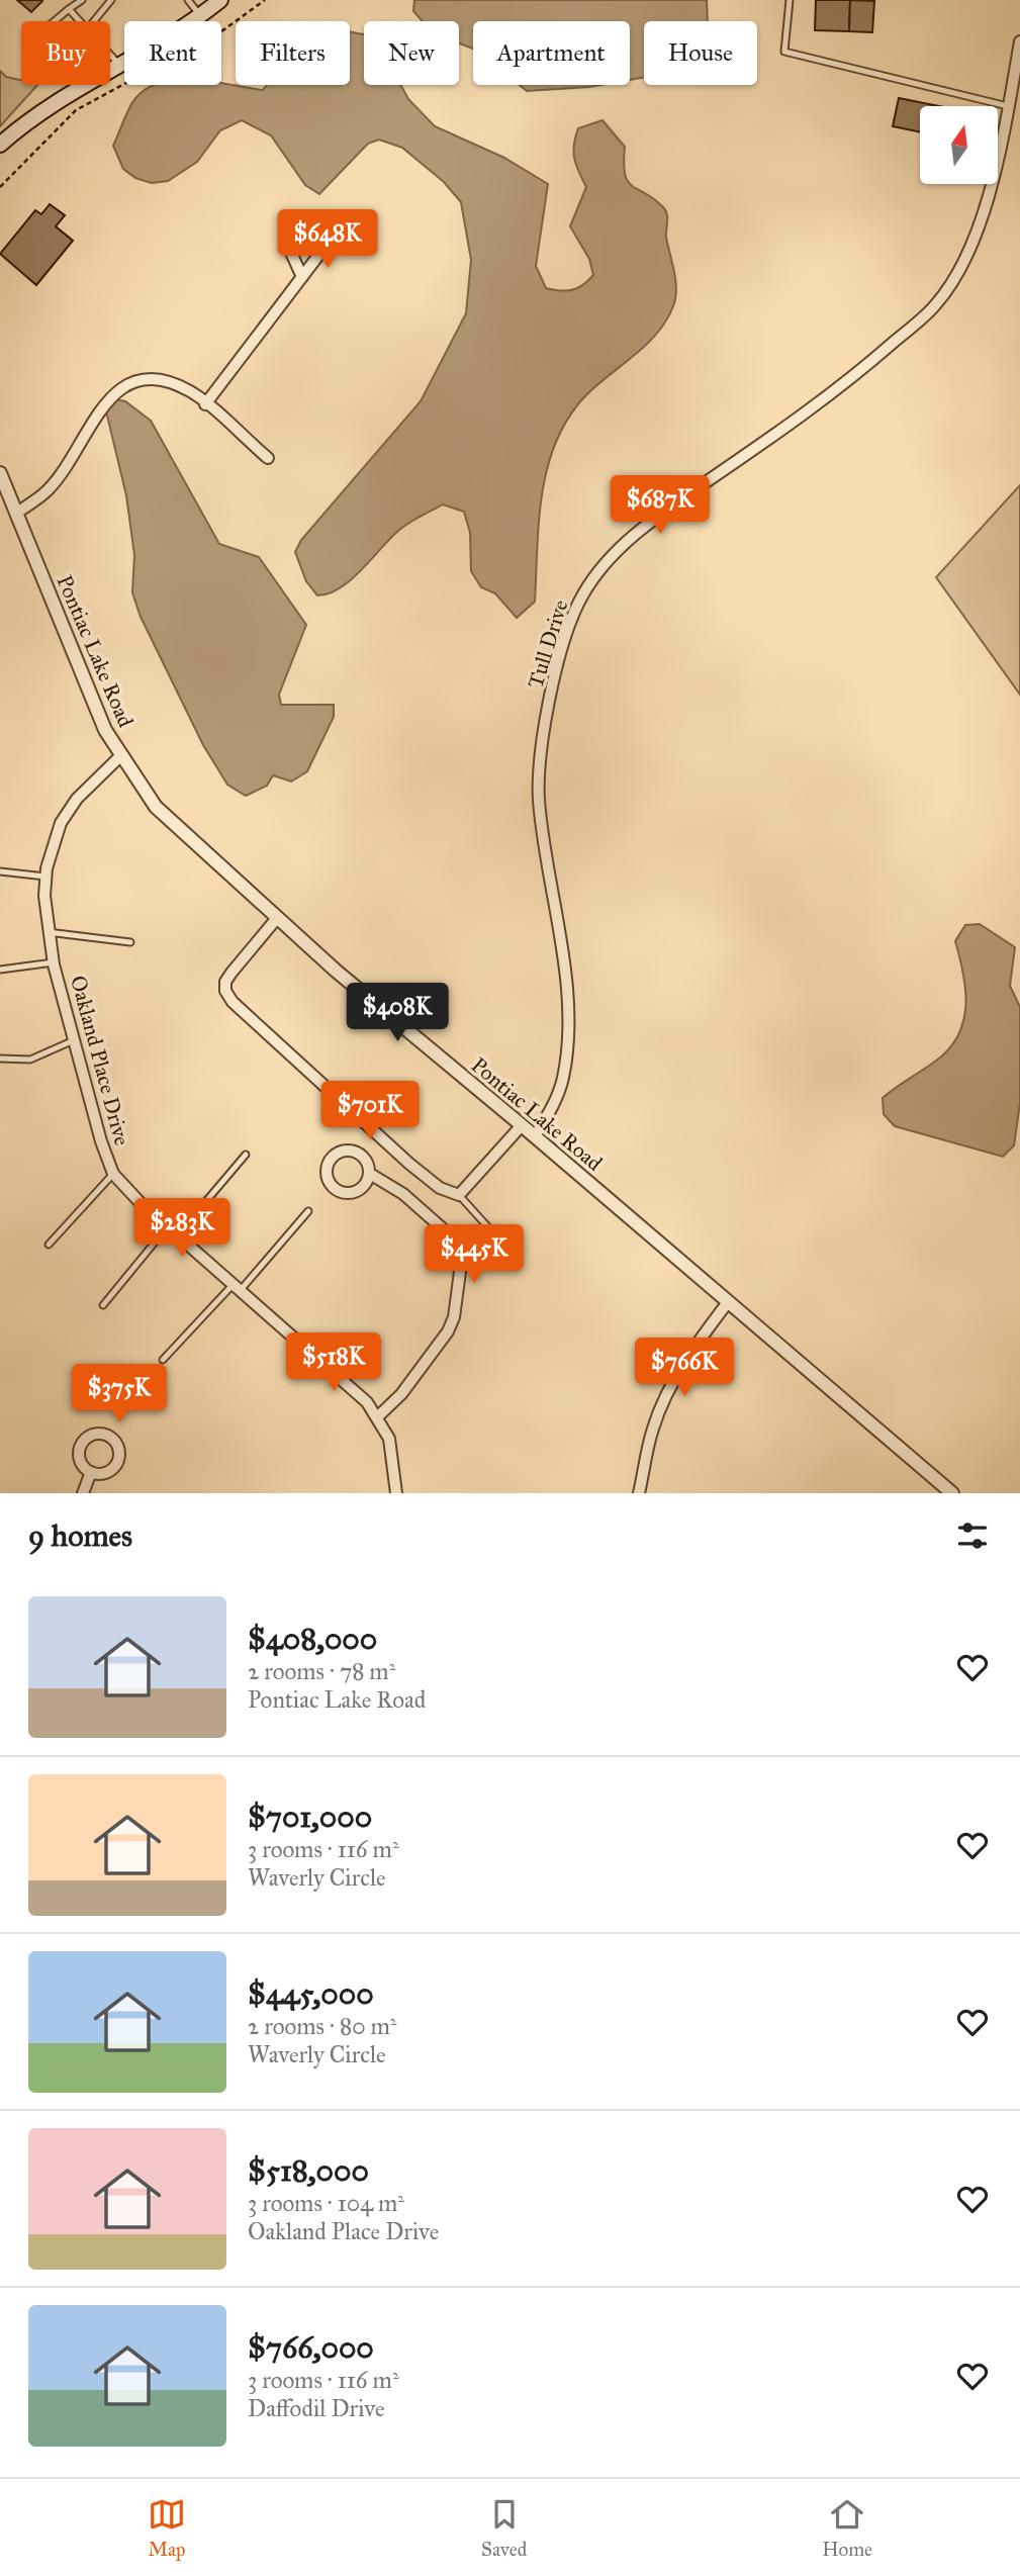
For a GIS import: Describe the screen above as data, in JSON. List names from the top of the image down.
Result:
{
  "streets": {
    "street": ["Tull Drive", "Pontiac Lake Road", "Oakland Place Drive"]
  },
  "crossings": [
    ["Tull Drive", "Pontiac Lake Road"],
    ["Pontiac Lake Road", "Oakland Place Drive"]
  ],
  "north": "top",
  "page": {
    "chip": [
      "Buy",
      "Rent",
      "Filters",
      "New",
      "Apartment",
      "House"
    ],
    "price": [
      "$648K",
      "$687K",
      "$408K",
      "$701K",
      "$283K",
      "$445K",
      "$518K",
      "$766K",
      "$375K"
    ],
    "heading": "9 homes",
    "list": [
      {
        "name": "$408,000",
        "note": "2 rooms · 78 m² · Pontiac Lake Road"
      },
      {
        "name": "$701,000",
        "note": "3 rooms · 116 m² · Waverly Circle"
      },
      {
        "name": "$445,000",
        "note": "2 rooms · 80 m² · Waverly Circle"
      },
      {
        "name": "$518,000",
        "note": "3 rooms · 104 m² · Oakland Place Drive"
      },
      {
        "name": "$766,000",
        "note": "3 rooms · 116 m² · Daffodil Drive"
      }
    ],
    "tabs": ["Map", "Saved", "Home"]
  }
}
